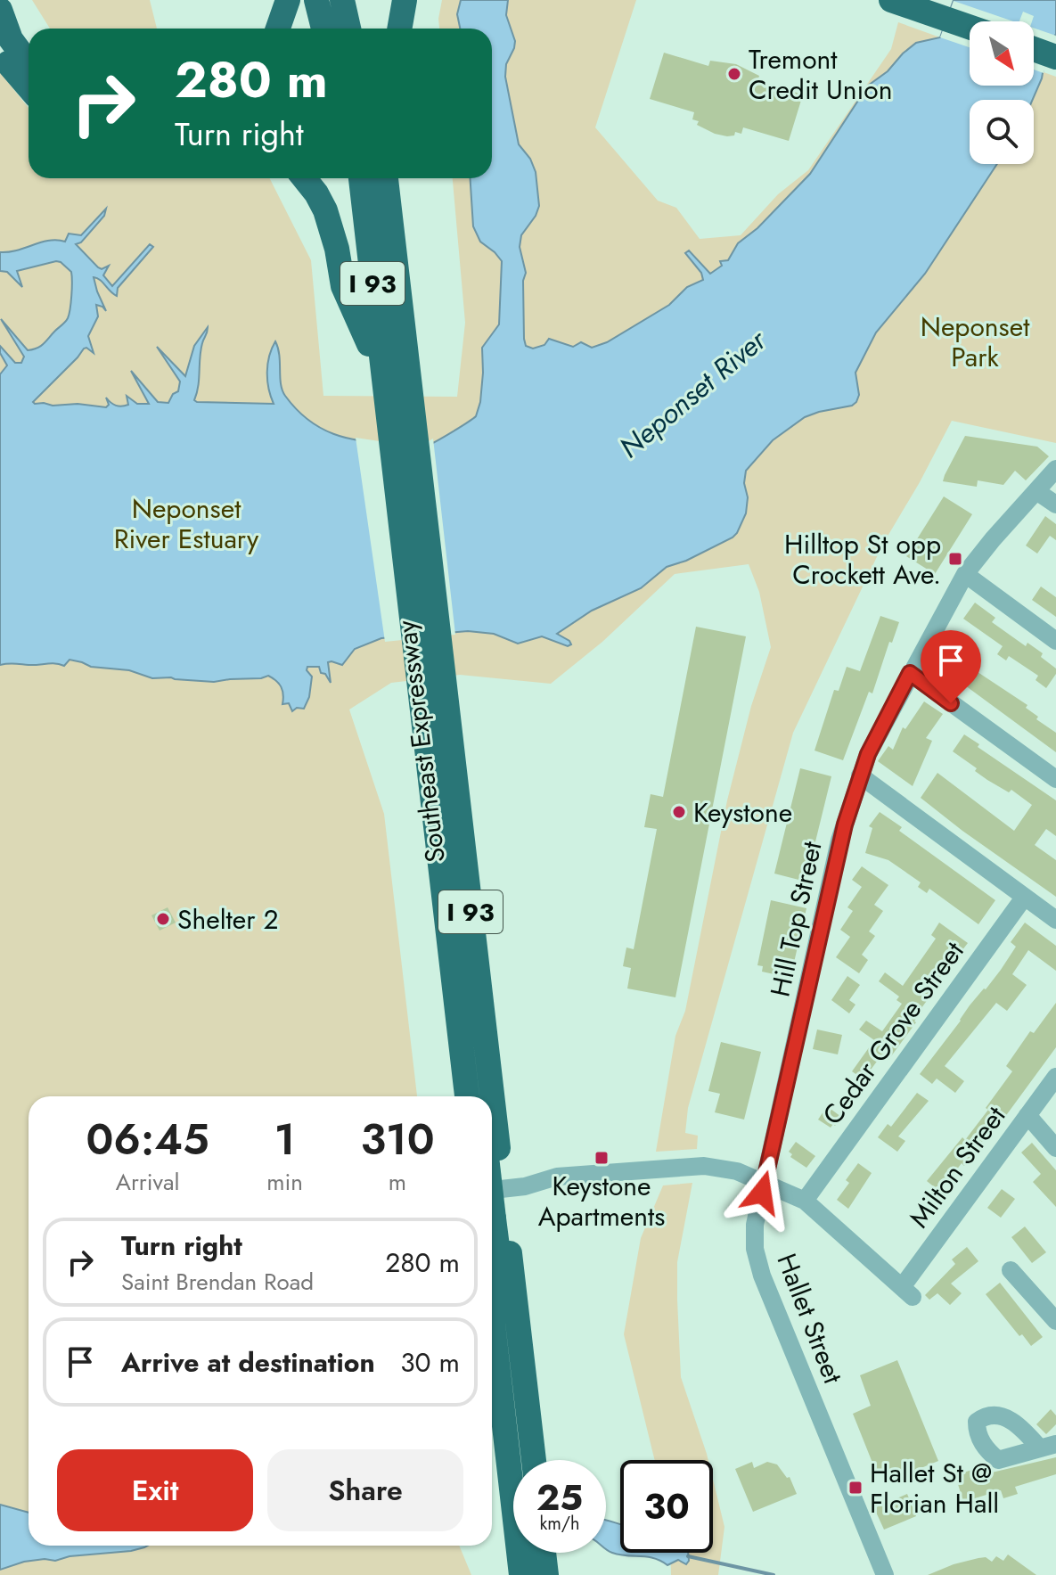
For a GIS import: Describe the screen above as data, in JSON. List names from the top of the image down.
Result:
{
  "streets": {
    "highway": ["I 93", "Southeast Expressway"],
    "street": [
      "Hill Top Street",
      "Cedar Grove Street",
      "Milton Street",
      "Hallet Street"
    ]
  },
  "crossings": [
    ["I 93", "Southeast Expressway"],
    ["Hill Top Street", "Hallet Street"],
    ["Cedar Grove Street", "Milton Street"]
  ],
  "water": ["Neponset River"],
  "parks": ["Neponset Park", "Neponset River Estuary"],
  "places": {
    "other": ["Tremont Credit Union", "Keystone", "Shelter 2"],
    "transit": ["Hilltop St opp Crockett Ave.", "Keystone Apartments", "Hallet St @ Florian Hall"]
  },
  "north": "bottom right",
  "page": {
    "turn": ["280 m", "Turn right"],
    "eta": [
      "06:45",
      "Arrival",
      "1",
      "min",
      "310",
      "m"
    ],
    "list": [
      {
        "name": "Turn right",
        "note": "Saint Brendan Road",
        "value": "280 m"
      },
      {
        "name": "Arrive at destination",
        "value": "30 m"
      }
    ],
    "buttons": ["Exit", "Share"],
    "speed": "25 km/h",
    "limit": "30"
  }
}
